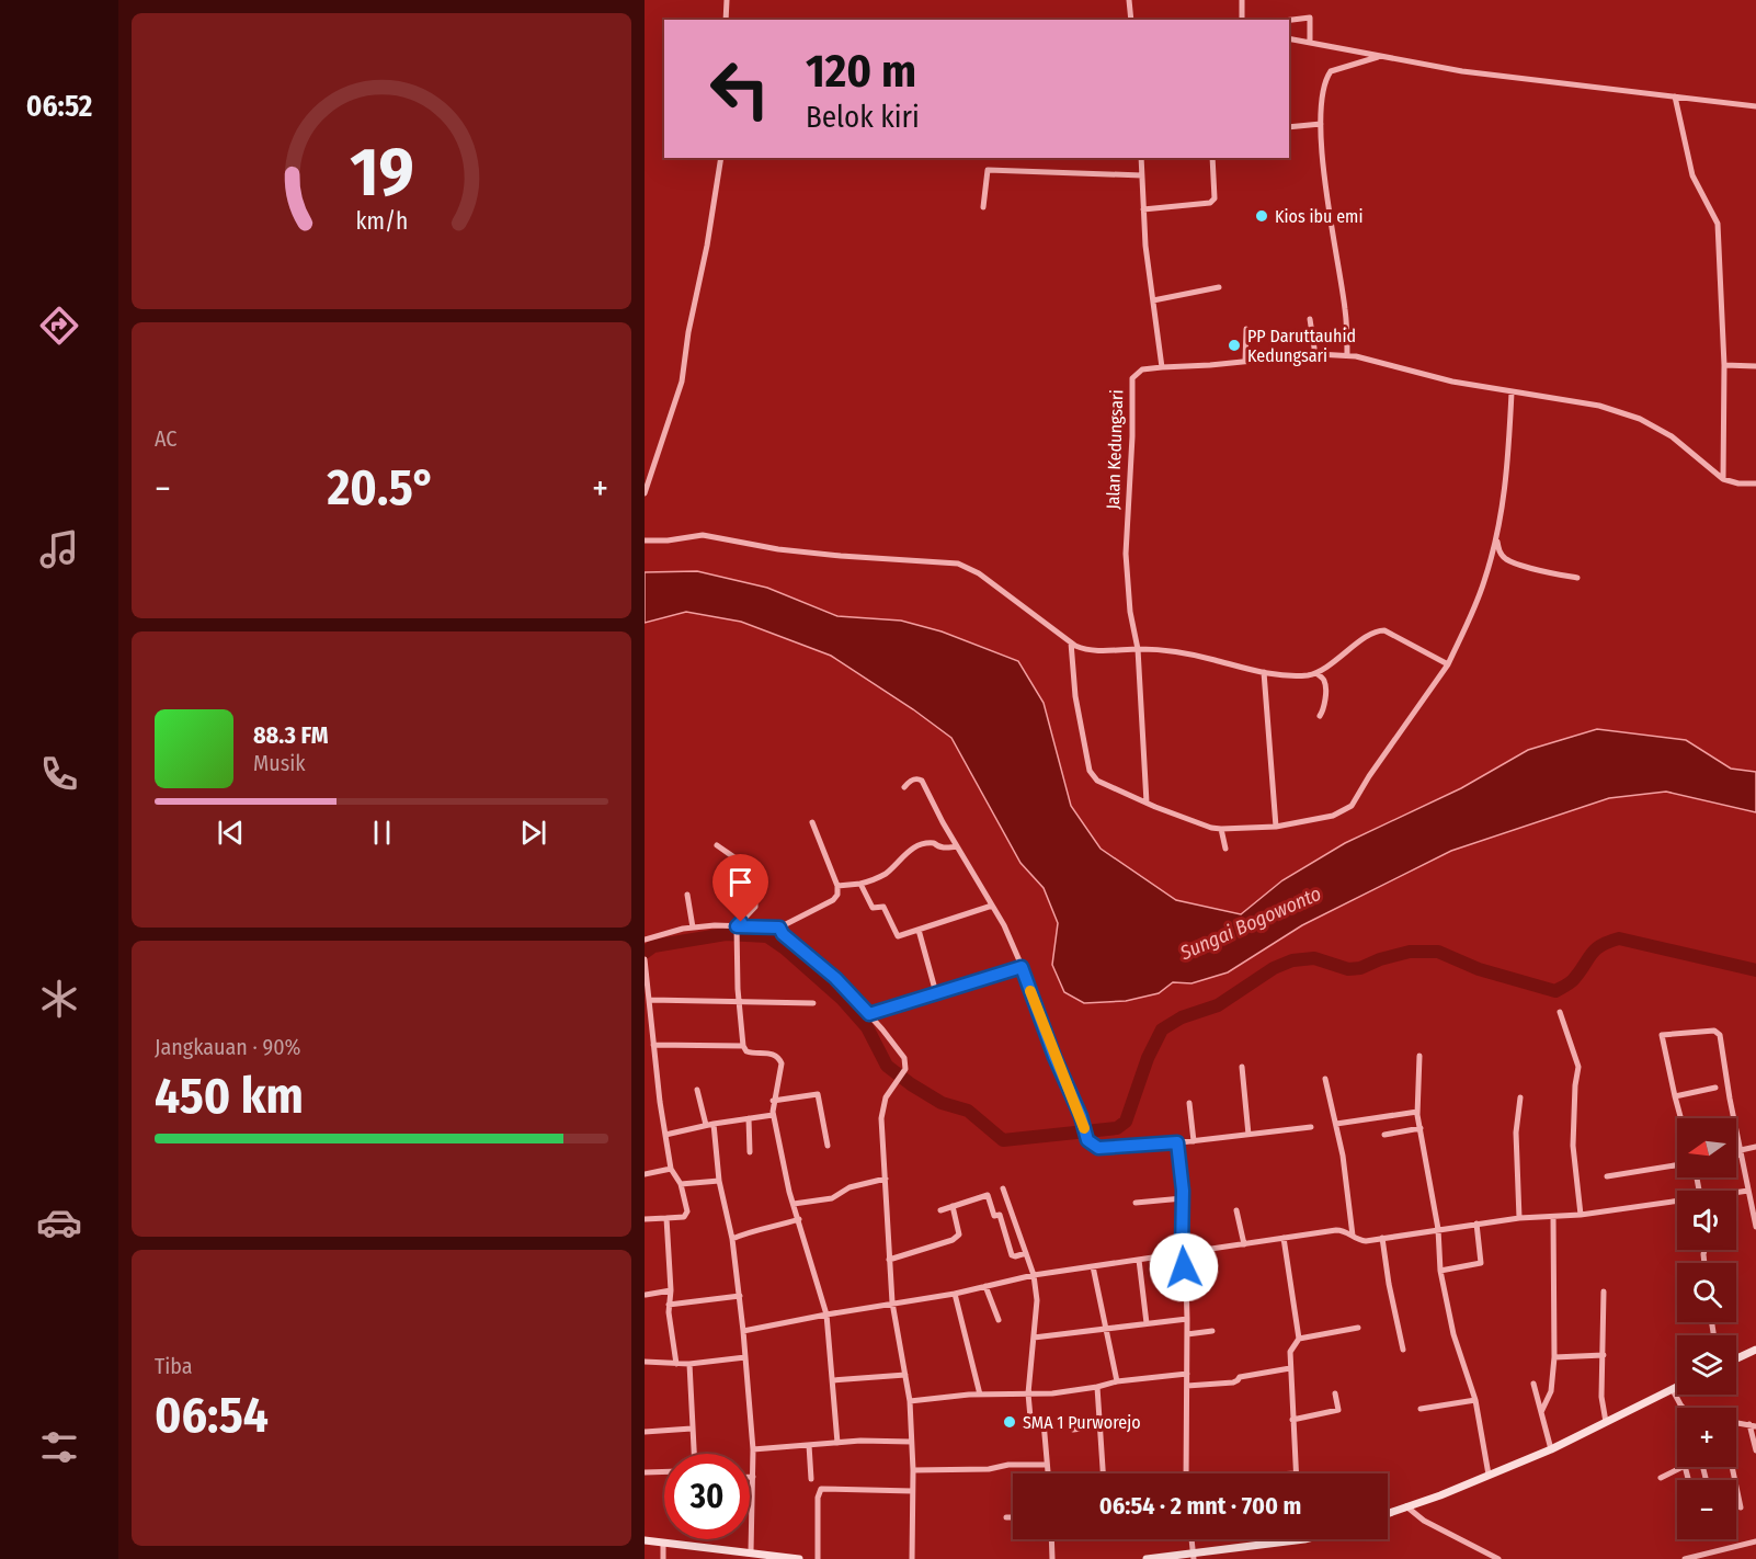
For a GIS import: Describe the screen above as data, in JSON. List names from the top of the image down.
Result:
{
  "streets": {
    "street": ["Jalan Kedungsari"]
  },
  "water": ["Sungai Bogowonto"],
  "places": ["Kios ibu emi", "PP Daruttauhid Kedungsari", "SMA 1 Purworejo"],
  "north": "left",
  "page": {
    "tabs": "06:52",
    "turn": ["120 m", "Belok kiri"],
    "tile": [
      "AC",
      ["Jangkauan · 90%", "450 km"],
      ["Tiba", "06:54"]
    ],
    "heat": ["−", "20.5°", "+"],
    "song": ["88.3 FM", "Musik"],
    "map_buttons": ["+", "−"],
    "limit": "30",
    "trip": "06:54 · 2 mnt · 700 m",
    "gauge": ["19", "km/h"]
  }
}
